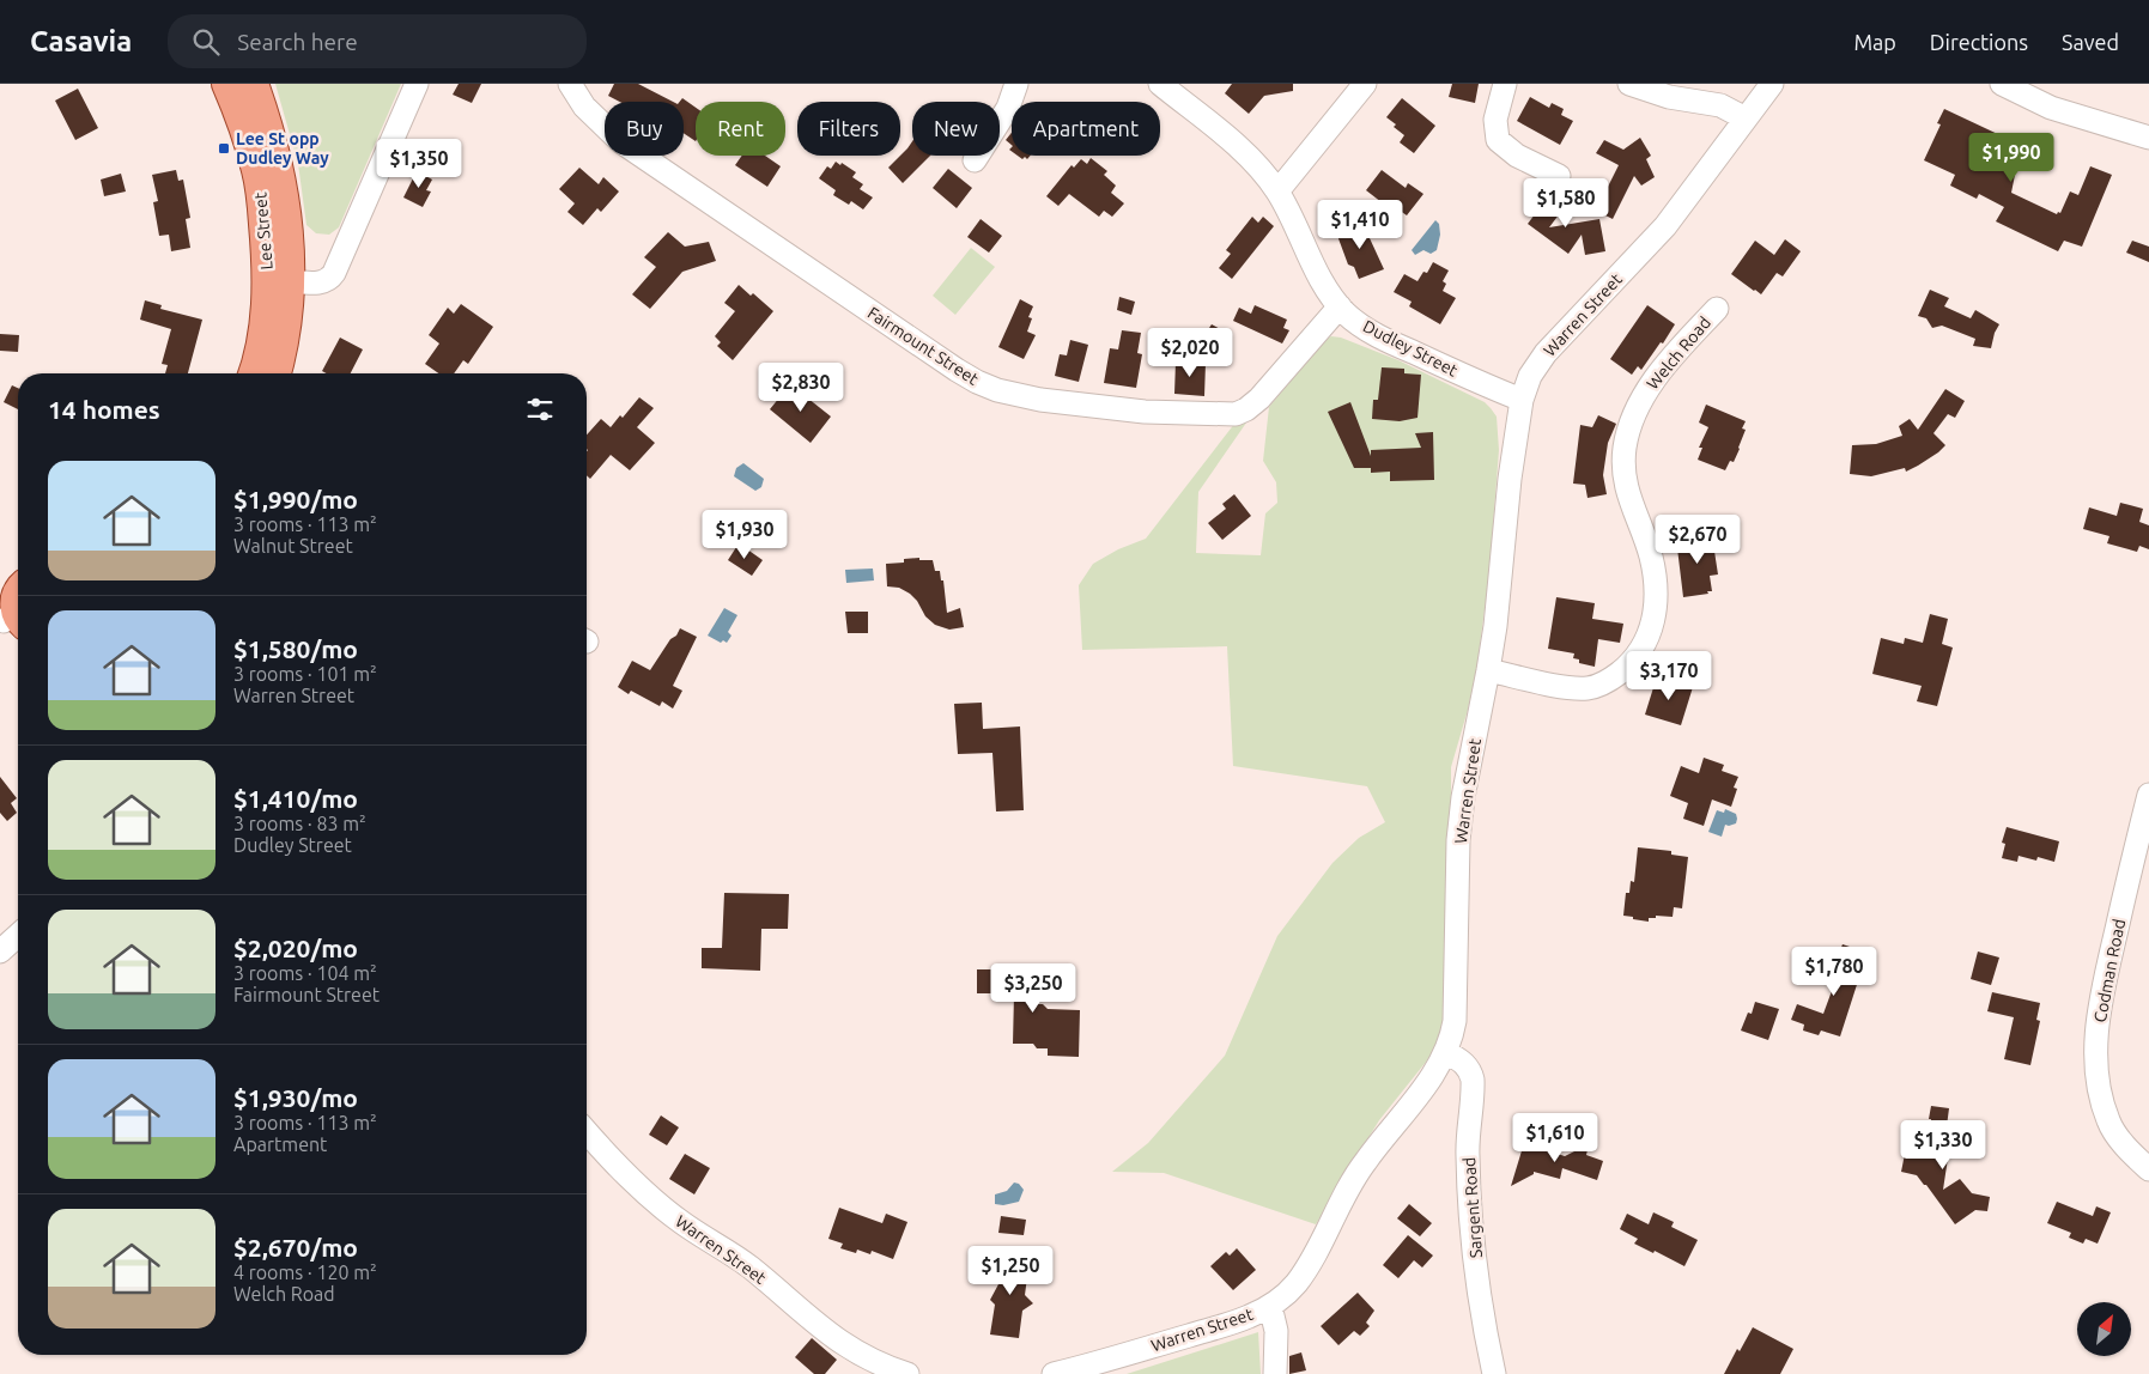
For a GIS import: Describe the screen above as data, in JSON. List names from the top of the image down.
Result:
{
  "streets": {
    "main road": ["Lee Street"],
    "street": [
      "Warren Street",
      "Fairmount Street",
      "Dudley Street",
      "Welch Road",
      "Codman Road",
      "Sargent Road"
    ]
  },
  "crossings": [
    ["Warren Street", "Dudley Street"],
    ["Warren Street", "Welch Road"],
    ["Warren Street", "Sargent Road"],
    ["Fairmount Street", "Dudley Street"]
  ],
  "places": {
    "transit": ["Lee St opp Dudley Way"]
  },
  "north": "top right",
  "page": {
    "header": "Casavia",
    "search": "Search here",
    "nav": ["Map", "Directions", "Saved"],
    "chip": [
      "Buy",
      "Rent",
      "Filters",
      "New",
      "Apartment"
    ],
    "price": [
      "$1,990",
      "$1,350",
      "$1,580",
      "$1,410",
      "$2,020",
      "$2,830",
      "$1,930",
      "$2,670",
      "$3,170",
      "$1,780",
      "$3,250",
      "$1,610",
      "$1,330",
      "$1,250"
    ],
    "heading": "14 homes",
    "list": [
      {
        "name": "$1,990/mo",
        "note": "3 rooms · 113 m² · Walnut Street"
      },
      {
        "name": "$1,580/mo",
        "note": "3 rooms · 101 m² · Warren Street"
      },
      {
        "name": "$1,410/mo",
        "note": "3 rooms · 83 m² · Dudley Street"
      },
      {
        "name": "$2,020/mo",
        "note": "3 rooms · 104 m² · Fairmount Street"
      },
      {
        "name": "$1,930/mo",
        "note": "3 rooms · 113 m² · Apartment"
      },
      {
        "name": "$2,670/mo",
        "note": "4 rooms · 120 m² · Welch Road"
      }
    ]
  }
}
